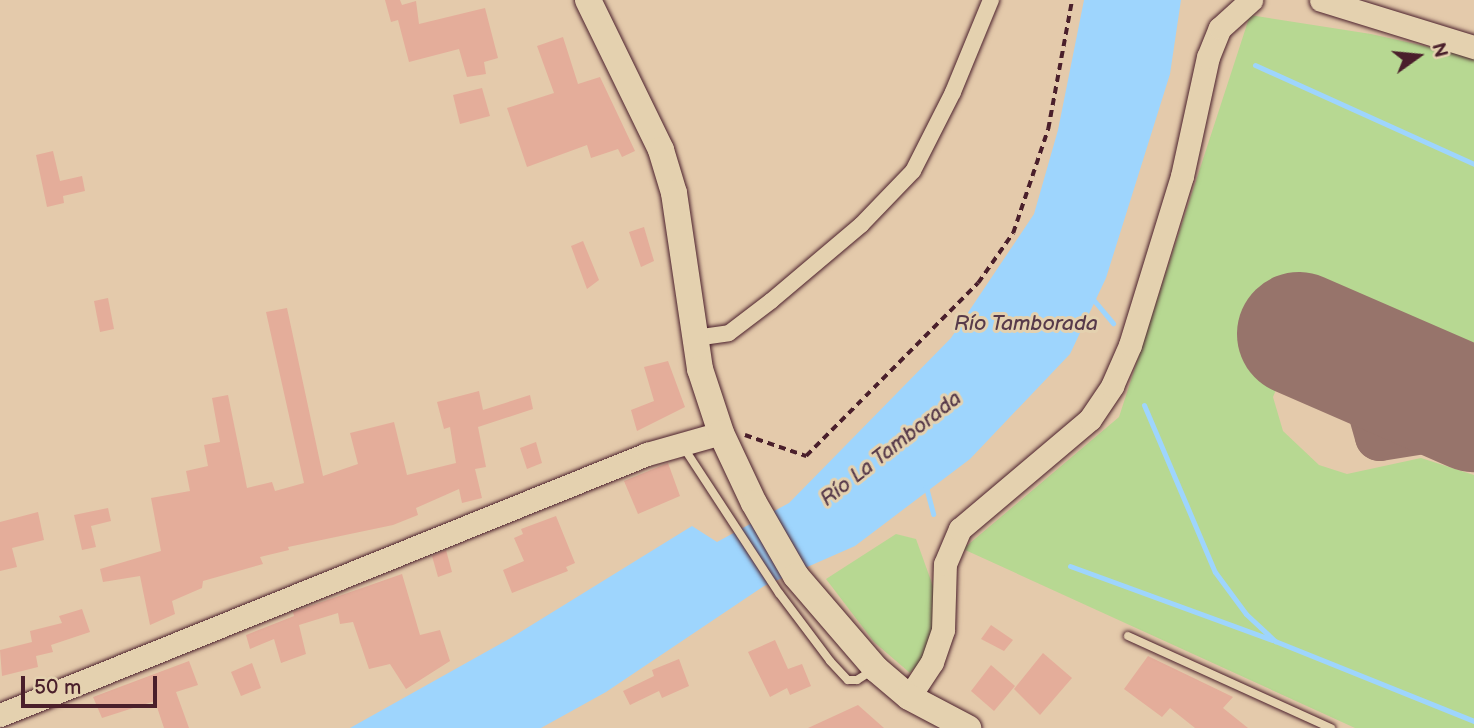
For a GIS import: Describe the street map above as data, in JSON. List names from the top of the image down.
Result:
{
  "water": ["Río Tamborada", "Río La Tamborada"],
  "scale_bar": "50 m",
  "north": "right"
}
